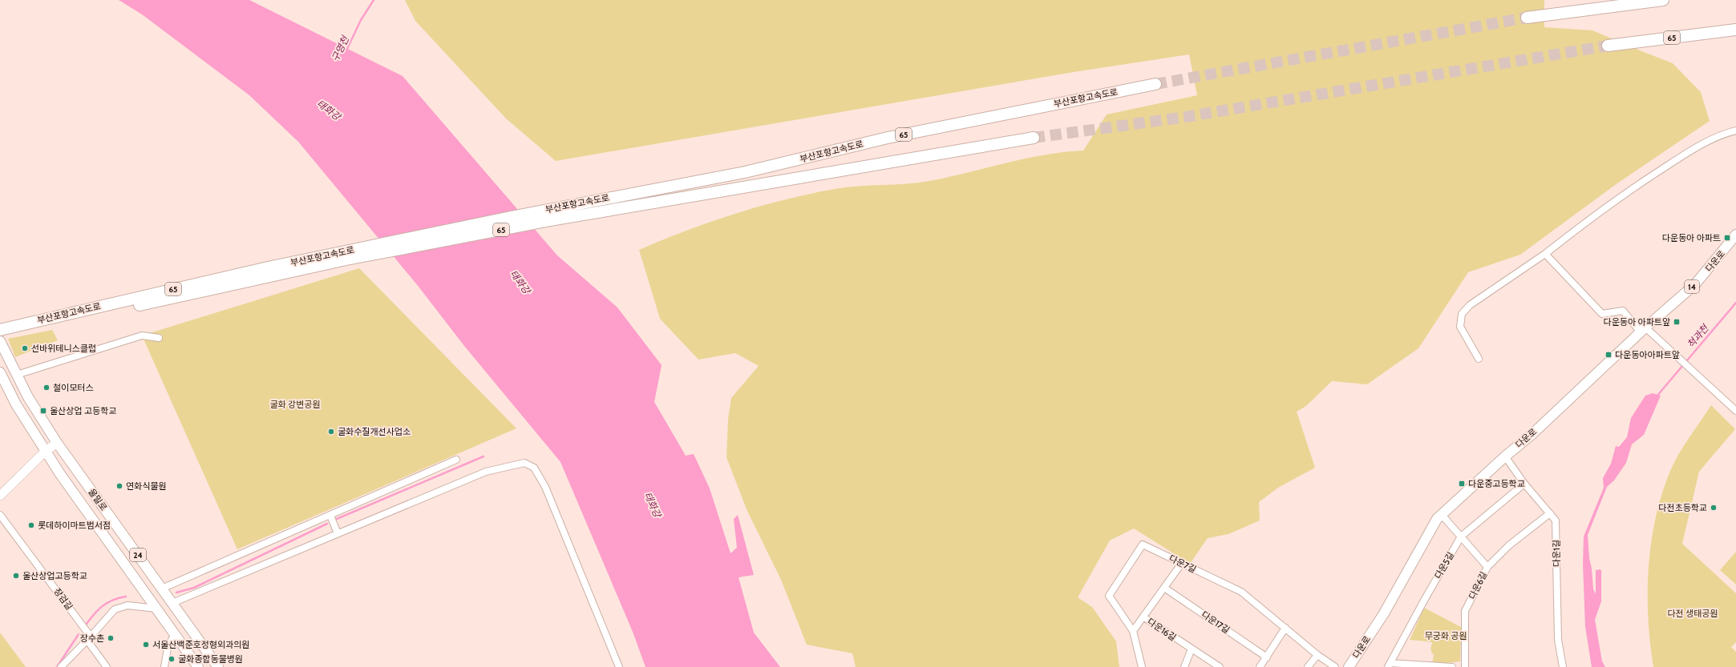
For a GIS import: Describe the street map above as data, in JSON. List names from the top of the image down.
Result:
{
  "streets": {
    "highway": ["65", "부산포항고속도로"],
    "main road": [
      "다운로",
      "14",
      "울밀로",
      "24"
    ],
    "street": [
      "다운1길",
      "다운7길",
      "다운5길",
      "다운6길",
      "장검길",
      "다운17길",
      "다운16길"
    ]
  },
  "crossings": [
    ["다운로", "다운1길"],
    ["다운1길", "다운5길"],
    ["다운1길", "다운6길"],
    ["다운7길", "다운16길"],
    ["다운17길", "다운16길"]
  ],
  "water": ["구영천", "태화강", "척과천"],
  "parks": ["굴화 강변공원", "다전 생태공원", "무궁화 공원"],
  "places": {
    "transit": [
      "다운동아 아파트",
      "다운동아 아파트앞",
      "다운동아아파트앞",
      "울산상업 고등학교",
      "다운중고등학교"
    ],
    "other": [
      "선바위테니스클럽",
      "철이모터스",
      "굴화수질개선사업소",
      "연화식물원",
      "다전초등학교",
      "롯데하이마트범서점",
      "울산상업고등학교",
      "장수촌",
      "서울산백준호정형외과의원",
      "굴화종합동물병원"
    ]
  }
}
